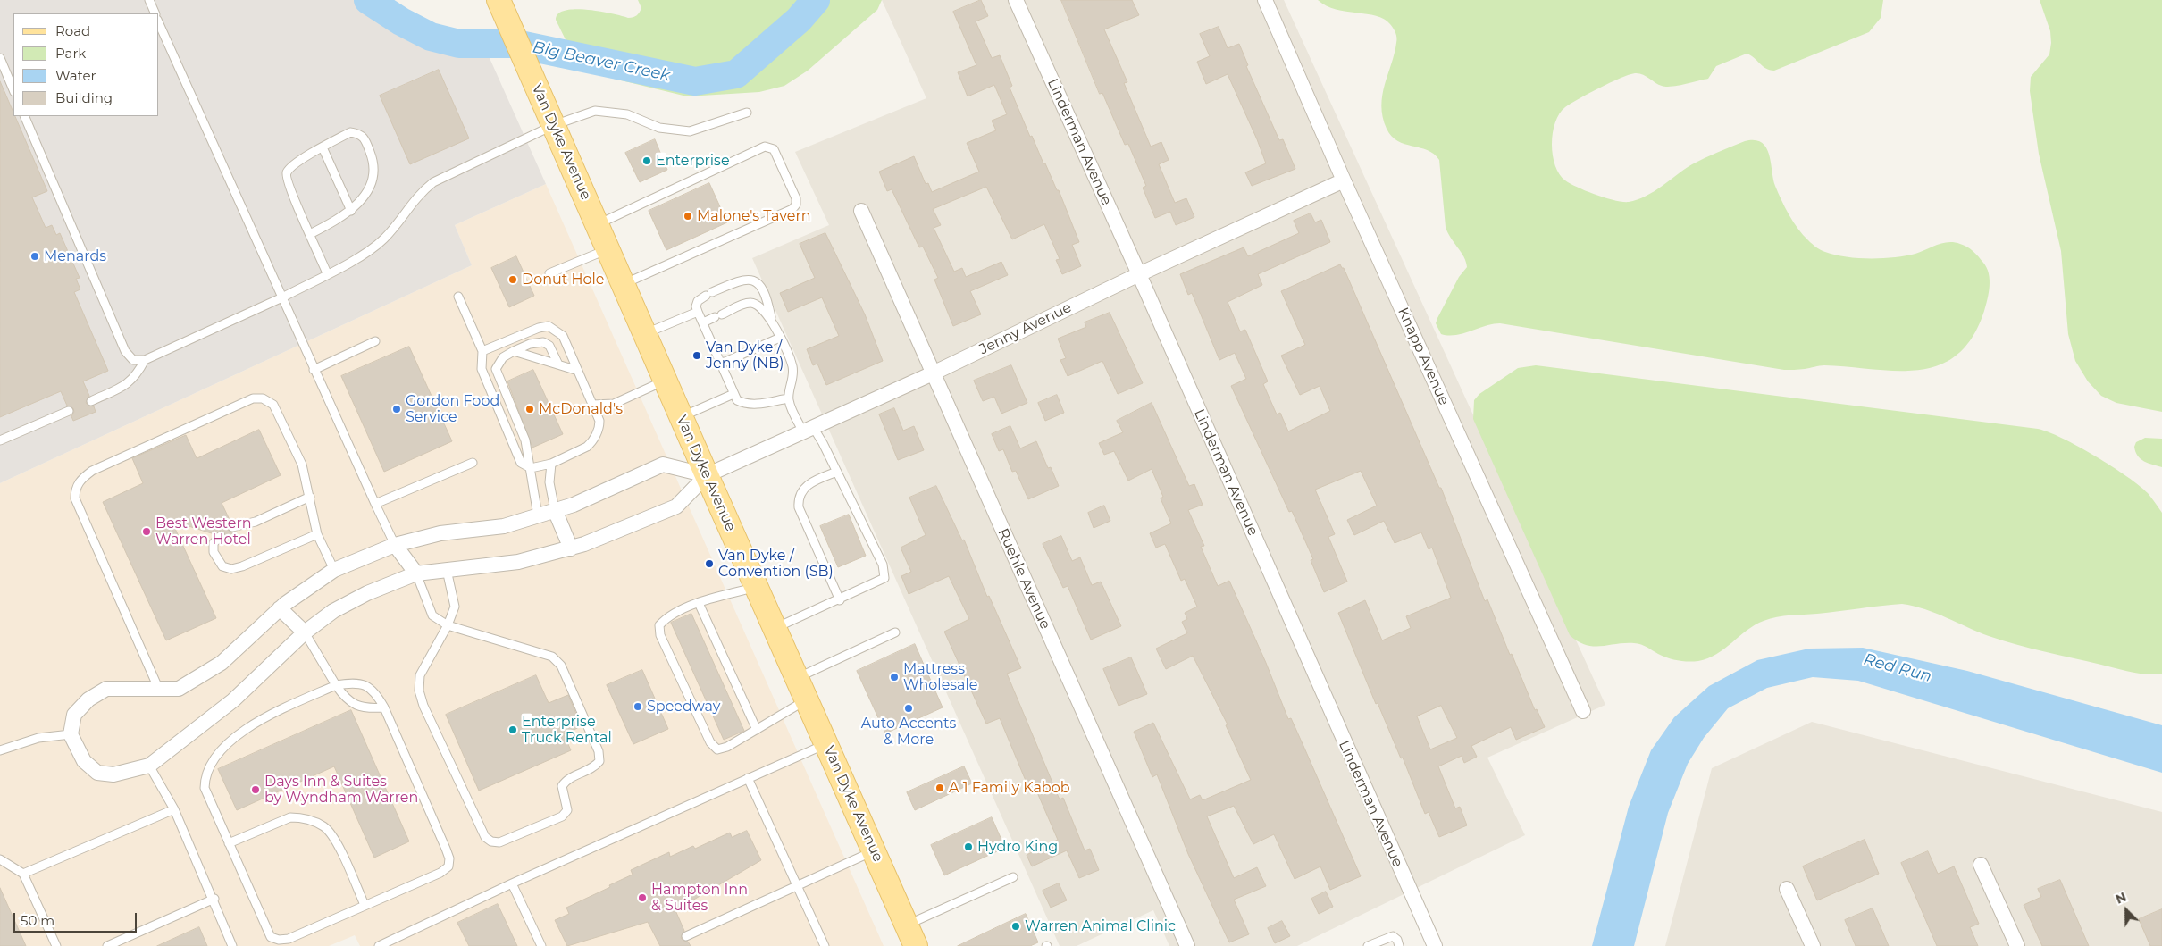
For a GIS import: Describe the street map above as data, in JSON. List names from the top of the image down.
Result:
{
  "streets": {
    "main road": ["Van Dyke Avenue"],
    "street": [
      "Linderman Avenue",
      "Jenny Avenue",
      "Knapp Avenue",
      "Ruehle Avenue"
    ]
  },
  "crossings": [
    ["Van Dyke Avenue", "Jenny Avenue"],
    ["Linderman Avenue", "Jenny Avenue"],
    ["Jenny Avenue", "Knapp Avenue"],
    ["Jenny Avenue", "Ruehle Avenue"]
  ],
  "water": ["Big Beaver Creek", "Red Run"],
  "places": [
    "Enterprise",
    "Malone's Tavern",
    "Menards",
    "Donut Hole",
    "Van Dyke / Jenny (NB)",
    "Gordon Food Service",
    "McDonald's",
    "Best Western Warren Hotel",
    "Van Dyke / Convention (SB)",
    "Mattress Wholesale",
    "Speedway",
    "Auto Accents & More",
    "Enterprise Truck Rental",
    "A 1 Family Kabob",
    "Days Inn & Suites by Wyndham Warren",
    "Hydro King",
    "Hampton Inn & Suites",
    "Warren Animal Clinic"
  ],
  "legend": [
    "Road",
    "Park",
    "Water",
    "Building"
  ],
  "scale_bar": "50 m",
  "north": "top left"
}
